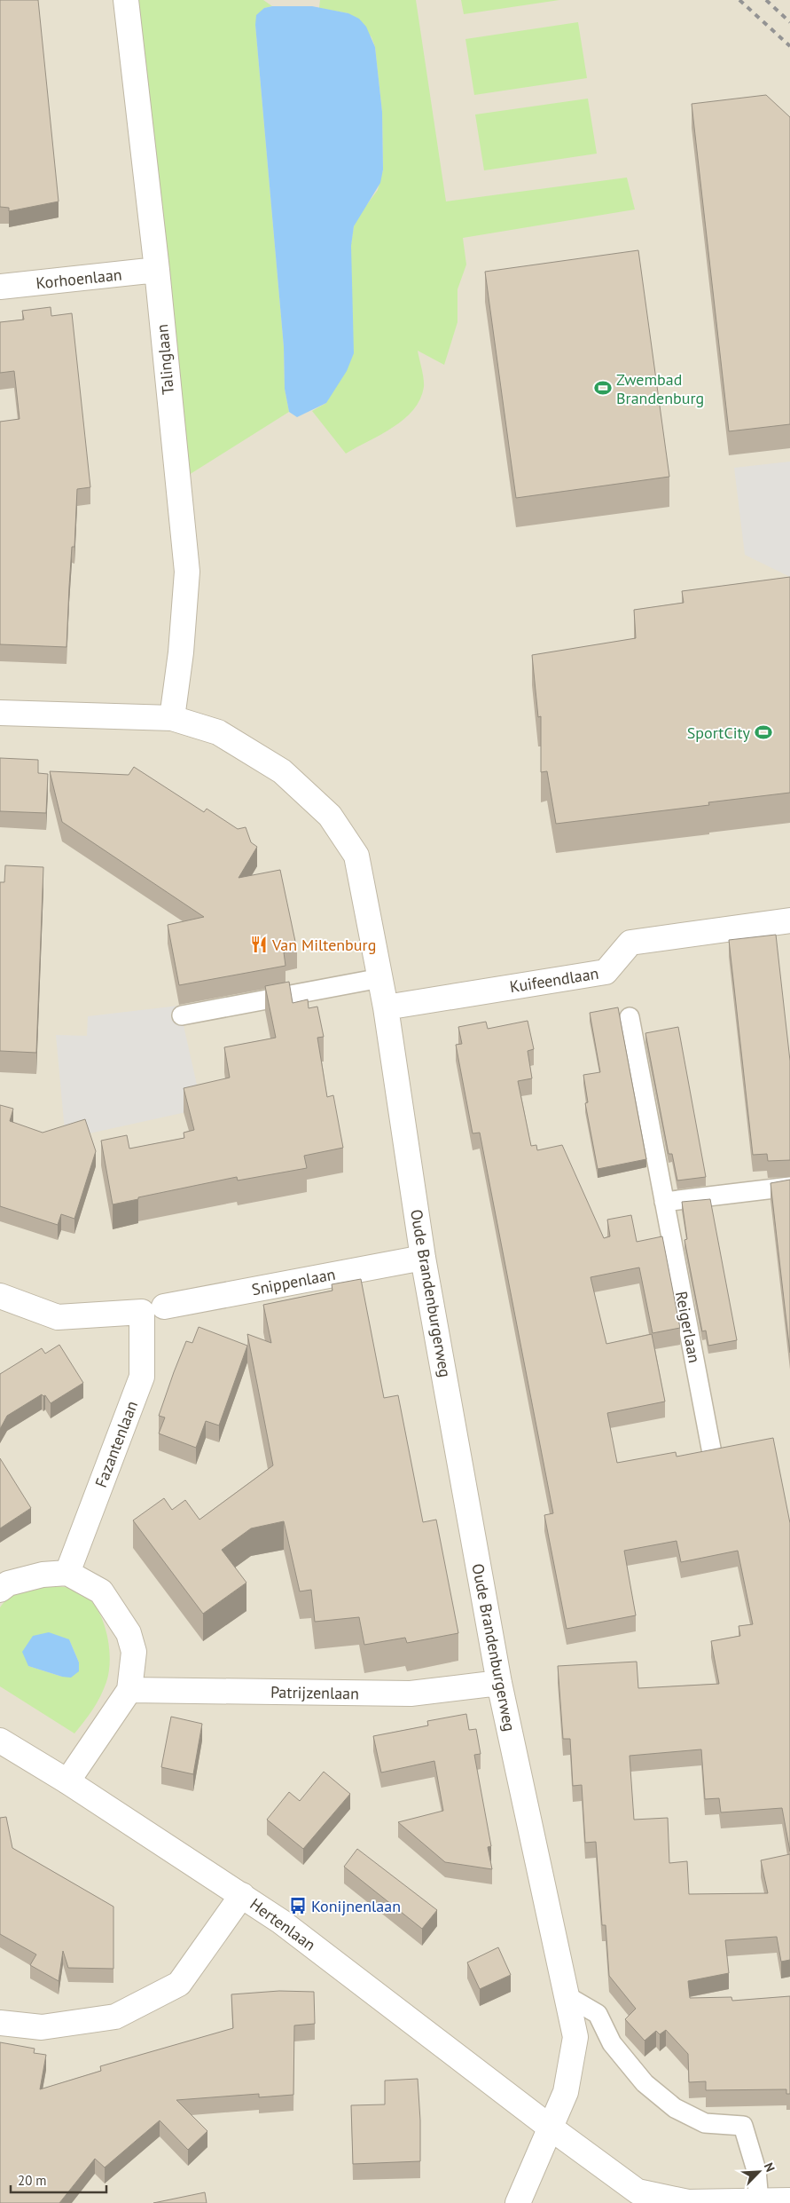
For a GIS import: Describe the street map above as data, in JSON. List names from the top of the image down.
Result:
{
  "streets": {
    "street": [
      "Korhoenlaan",
      "Talinglaan",
      "Kuifeendlaan",
      "Snippenlaan",
      "Oude Brandenburgerweg",
      "Fazantenlaan",
      "Patrijzenlaan",
      "Hertenlaan"
    ],
    "lane": ["Reigerlaan"]
  },
  "crossings": [
    ["Korhoenlaan", "Talinglaan"],
    ["Talinglaan", "Oude Brandenburgerweg"],
    ["Kuifeendlaan", "Oude Brandenburgerweg"],
    ["Snippenlaan", "Oude Brandenburgerweg"],
    ["Snippenlaan", "Fazantenlaan"],
    ["Oude Brandenburgerweg", "Patrijzenlaan"],
    ["Oude Brandenburgerweg", "Hertenlaan"]
  ],
  "places": {
    "sports": ["Zwembad Brandenburg", "SportCity"],
    "restaurant": ["Van Miltenburg"],
    "bus stop": ["Konijnenlaan"]
  },
  "scale_bar": "20 m",
  "north": "top right"
}
